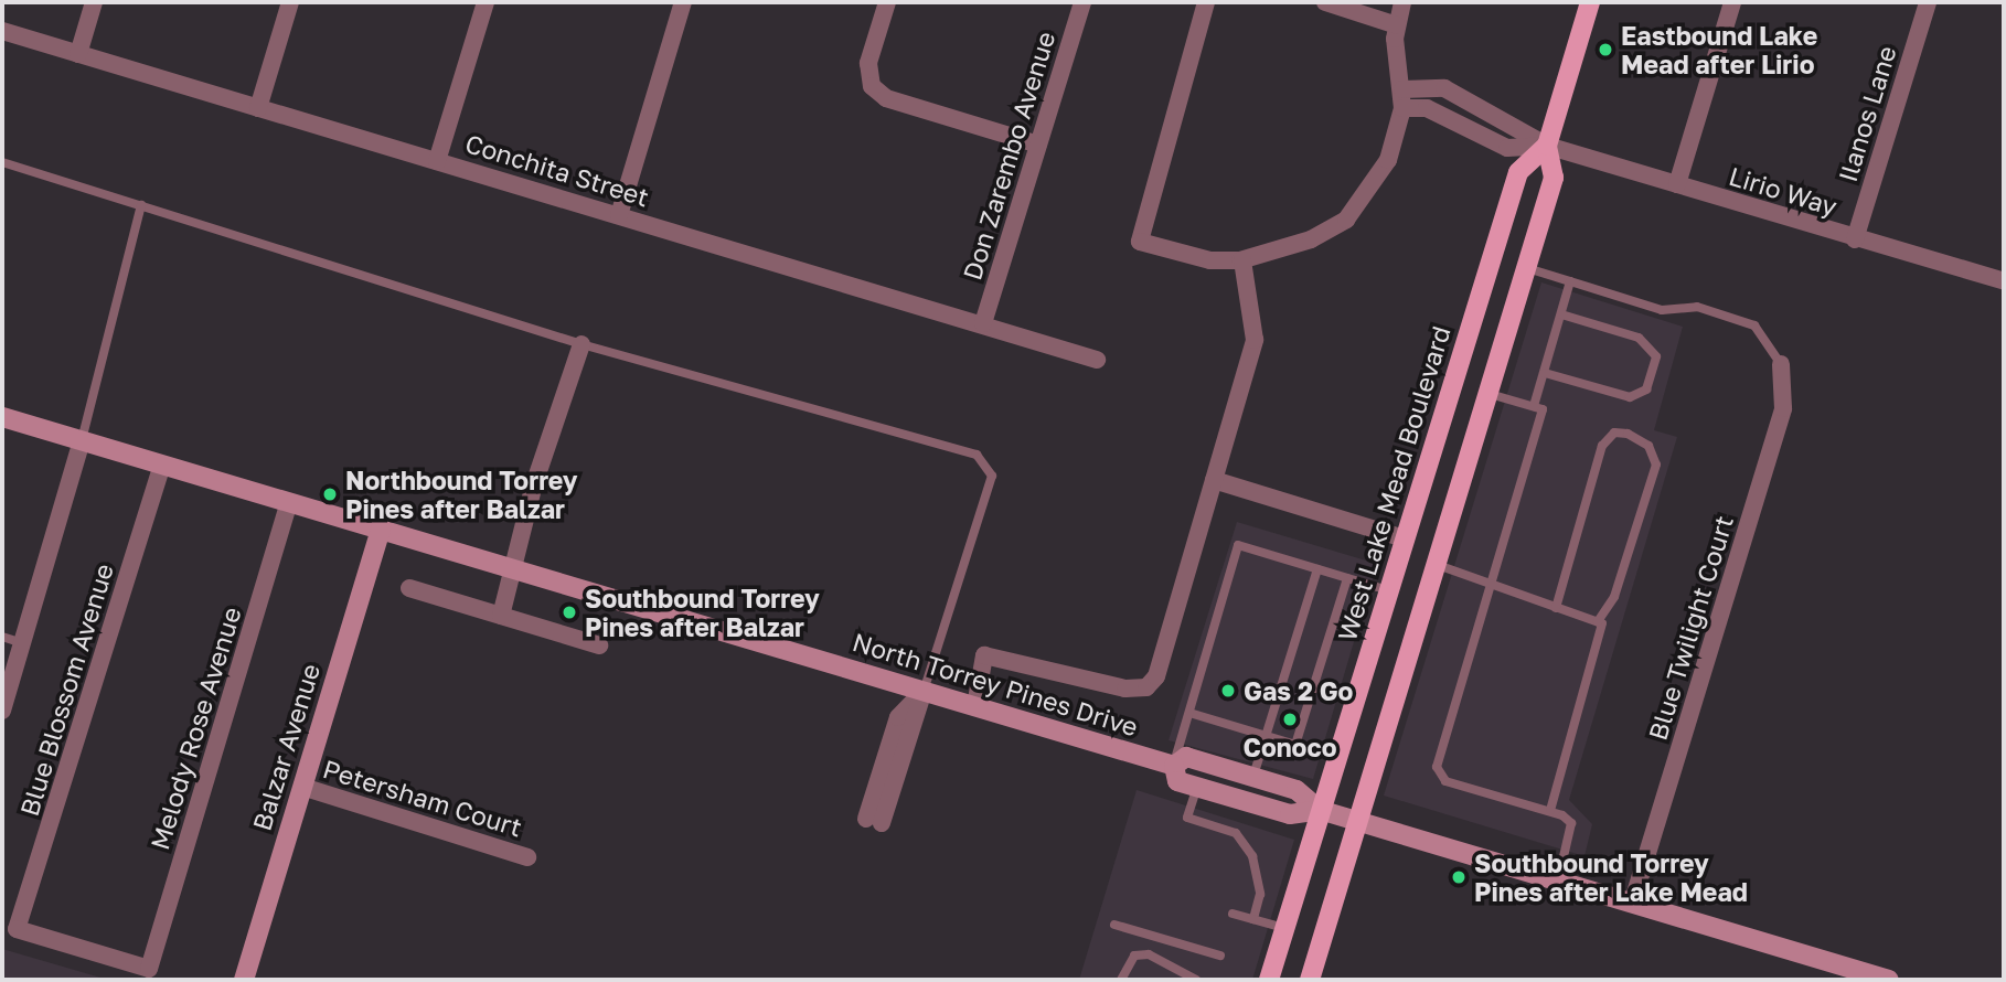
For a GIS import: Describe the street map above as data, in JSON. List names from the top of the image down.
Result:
{
  "streets": {
    "main road": ["West Lake Mead Boulevard", "North Torrey Pines Drive", "Balzar Avenue"],
    "street": [
      "Ilanos Lane",
      "Don Zarembo Avenue",
      "Conchita Street",
      "Lirio Way",
      "Blue Twilight Court",
      "Blue Blossom Avenue",
      "Melody Rose Avenue",
      "Petersham Court"
    ]
  },
  "crossings": [
    ["Ilanos Lane", "Lirio Way"],
    ["Don Zarembo Avenue", "Conchita Street"],
    ["Lirio Way", "West Lake Mead Boulevard"],
    ["West Lake Mead Boulevard", "North Torrey Pines Drive"],
    ["Blue Twilight Court", "North Torrey Pines Drive"],
    ["North Torrey Pines Drive", "Blue Blossom Avenue"],
    ["North Torrey Pines Drive", "Melody Rose Avenue"],
    ["North Torrey Pines Drive", "Balzar Avenue"],
    ["Blue Blossom Avenue", "Melody Rose Avenue"],
    ["Balzar Avenue", "Petersham Court"]
  ],
  "places": [
    "Eastbound Lake Mead after Lirio",
    "Northbound Torrey Pines after Balzar",
    "Southbound Torrey Pines after Balzar",
    "Gas 2 Go",
    "Conoco",
    "Southbound Torrey Pines after Lake Mead"
  ]
}
